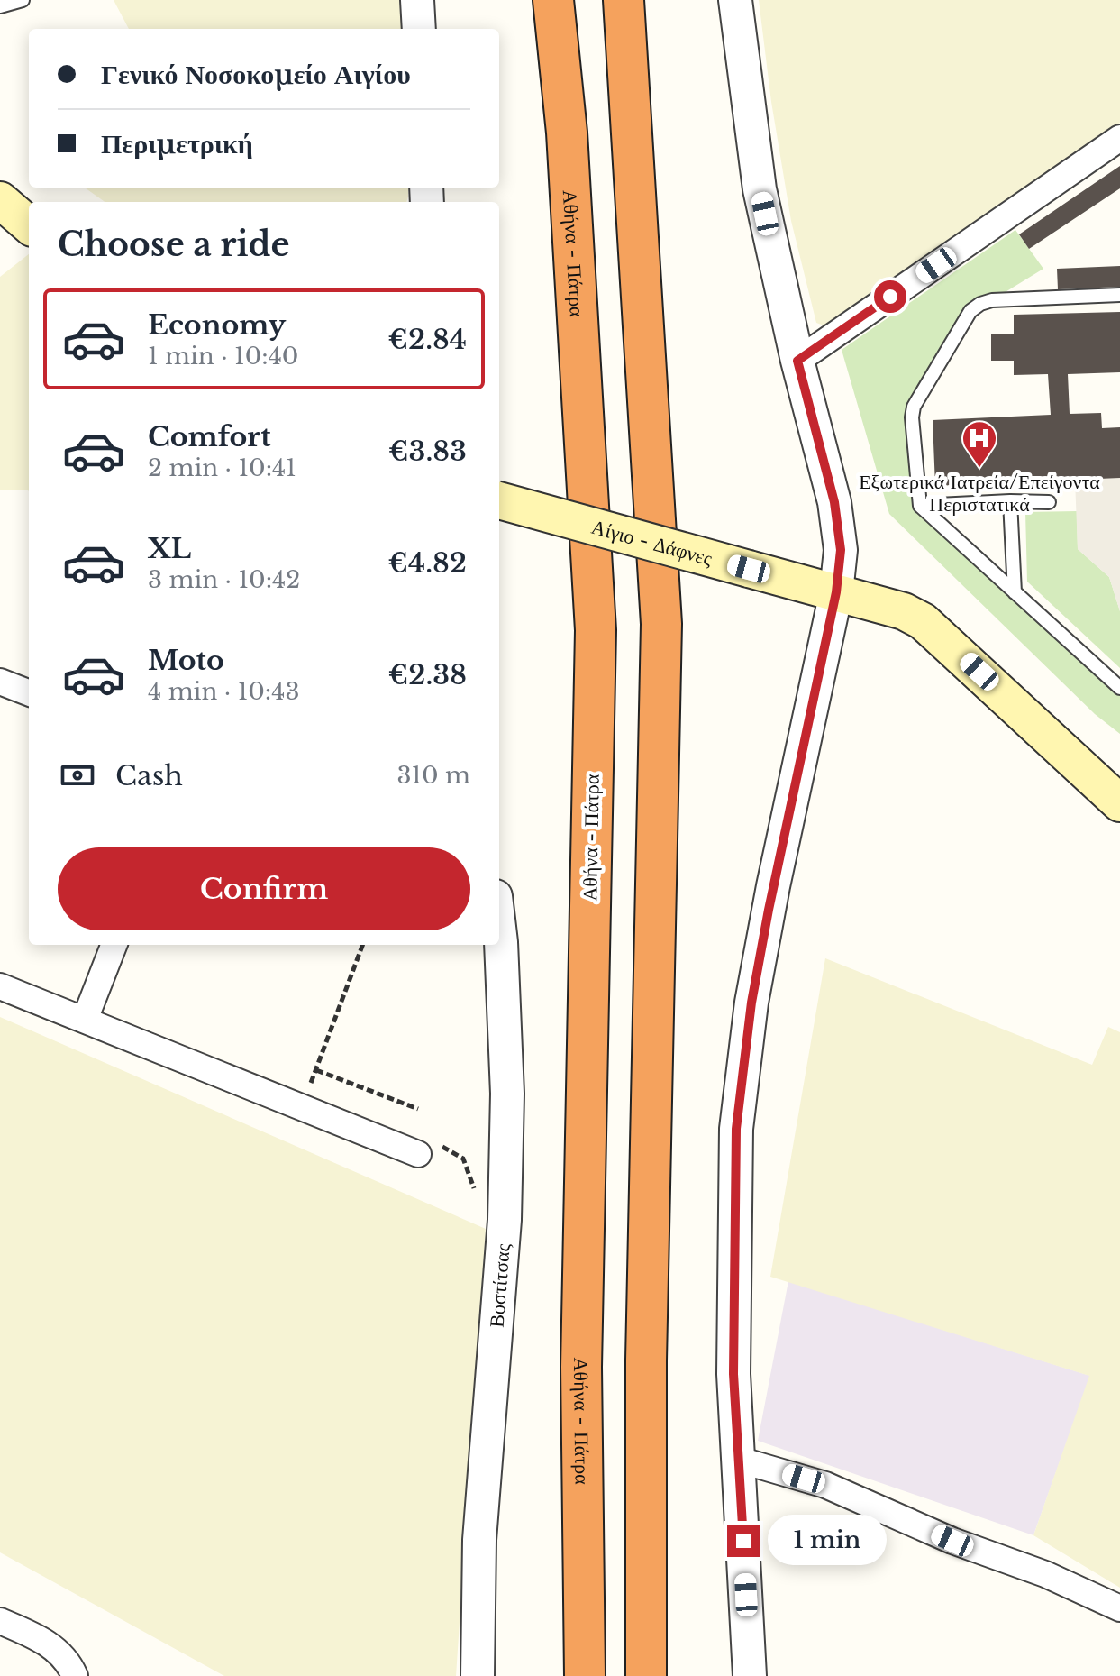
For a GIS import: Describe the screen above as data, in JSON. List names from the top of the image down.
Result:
{
  "streets": {
    "highway": ["Αθήνα - Πάτρα"],
    "main road": ["Αίγιο - Δάφνες"],
    "street": ["Βοστίτσας"]
  },
  "places": {
    "hospital": ["Εξωτερικά Ιατρεία/Επείγοντα Περιστατικά"]
  },
  "page": {
    "banner": ["Γενικό Νοσοκομείο Αιγίου", "Περιμετρική"],
    "heading": "Choose a ride",
    "list": [
      {
        "name": "Economy",
        "note": "1 min · 10:40",
        "value": "€2.84"
      },
      {
        "name": "Comfort",
        "note": "2 min · 10:41",
        "value": "€3.83"
      },
      {
        "name": "XL",
        "note": "3 min · 10:42",
        "value": "€4.82"
      },
      {
        "name": "Moto",
        "note": "4 min · 10:43",
        "value": "€2.38"
      }
    ],
    "pay": ["Cash", "310 m"],
    "buttons": "Confirm",
    "bubble": "1 min"
  }
}
